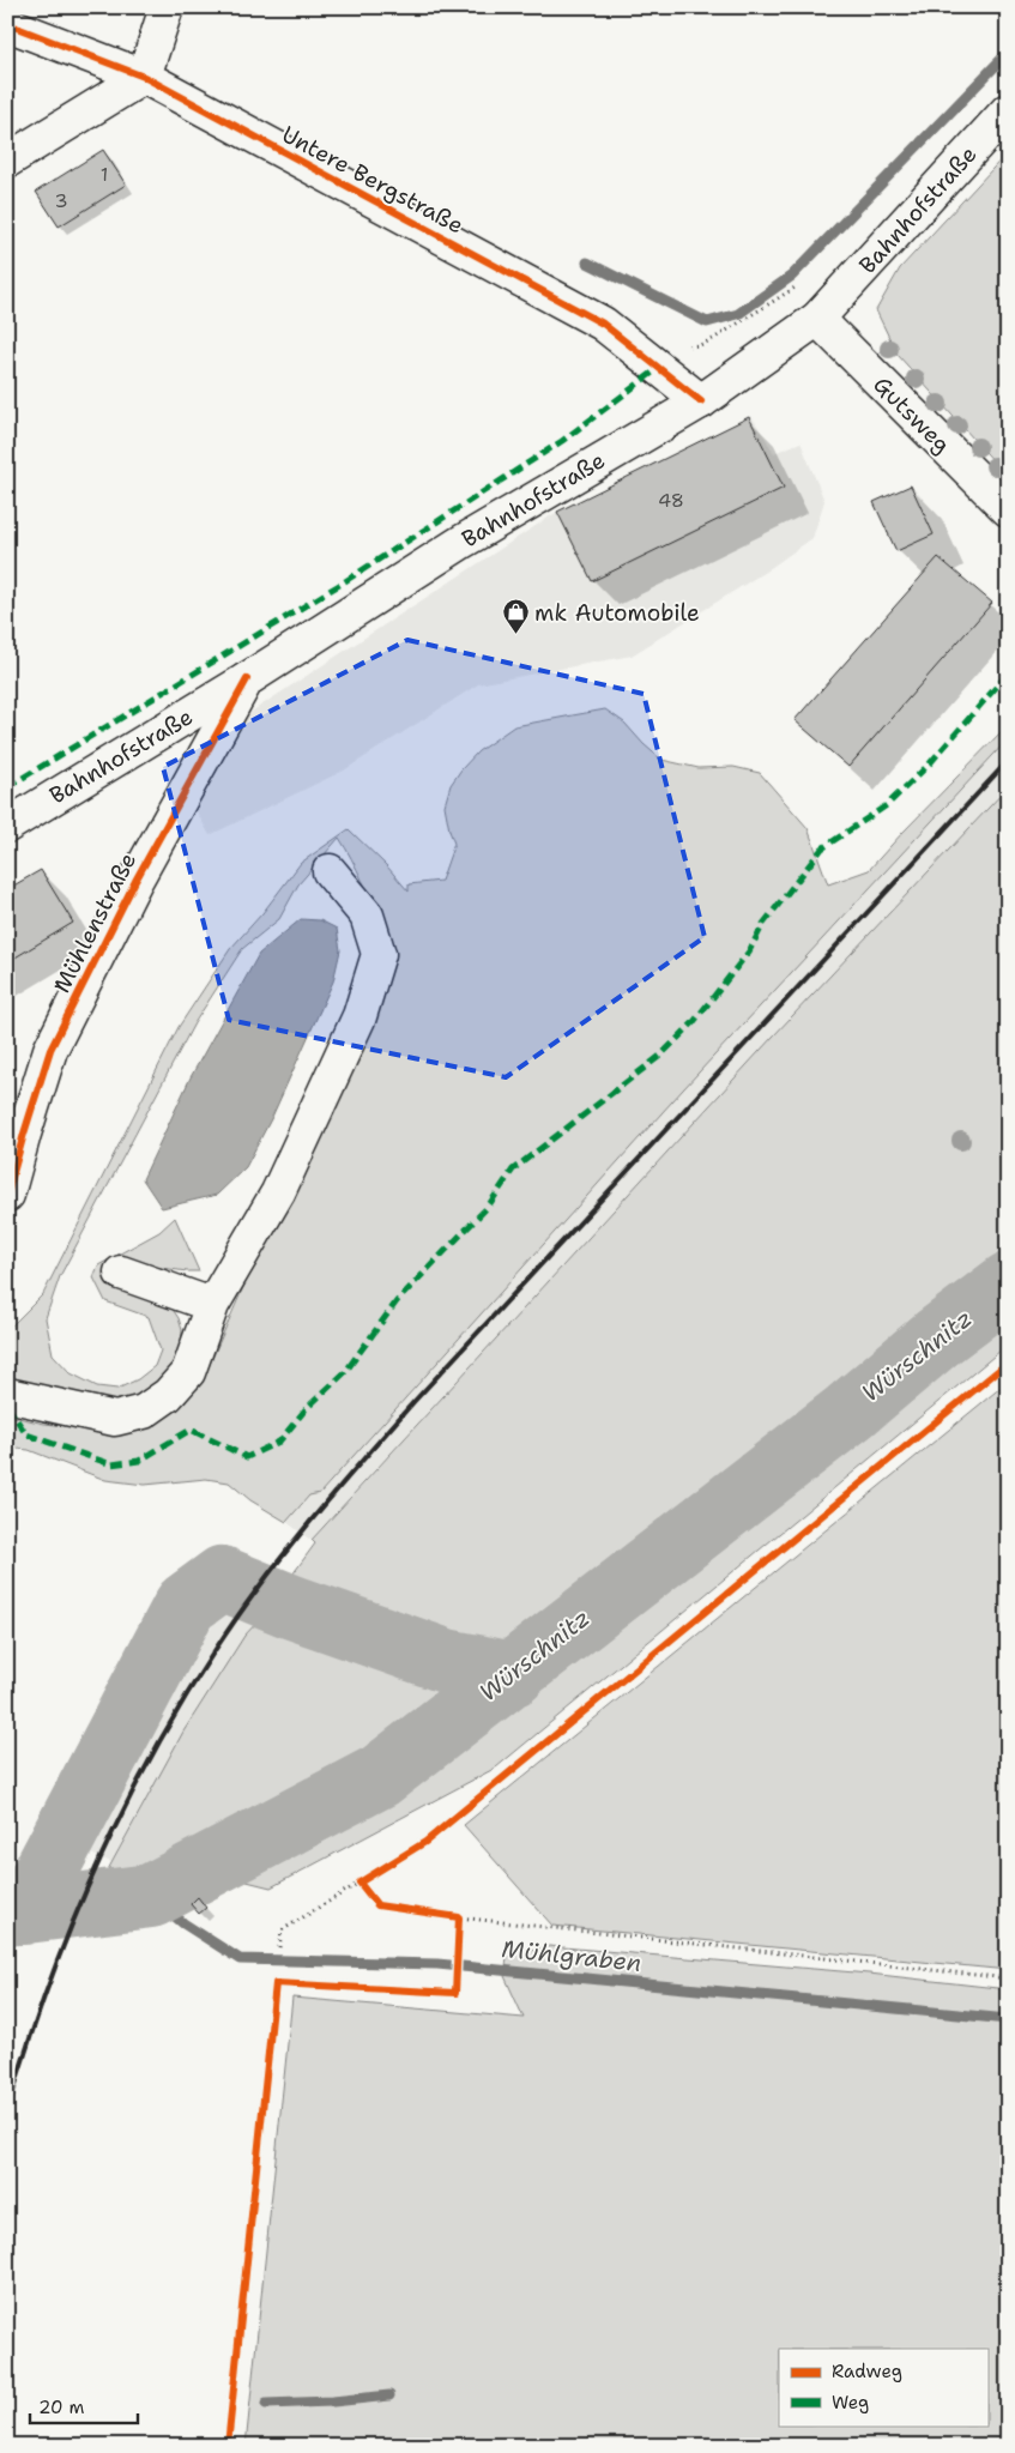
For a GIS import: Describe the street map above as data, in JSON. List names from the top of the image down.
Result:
{
  "streets": {
    "street": [
      "Untere Bergstraße",
      "Bahnhofstraße",
      "Gutsweg",
      "Mühlenstraße"
    ]
  },
  "crossings": [
    ["Untere Bergstraße", "Bahnhofstraße"],
    ["Bahnhofstraße", "Gutsweg"],
    ["Bahnhofstraße", "Mühlenstraße"]
  ],
  "water": ["Würschnitz", "Mühlgraben"],
  "places": {
    "shop": ["mk Automobile"]
  },
  "house_numbers": ["1", "3", "48"],
  "legend": ["Radweg", "Weg"],
  "scale_bar": "20 m"
}
